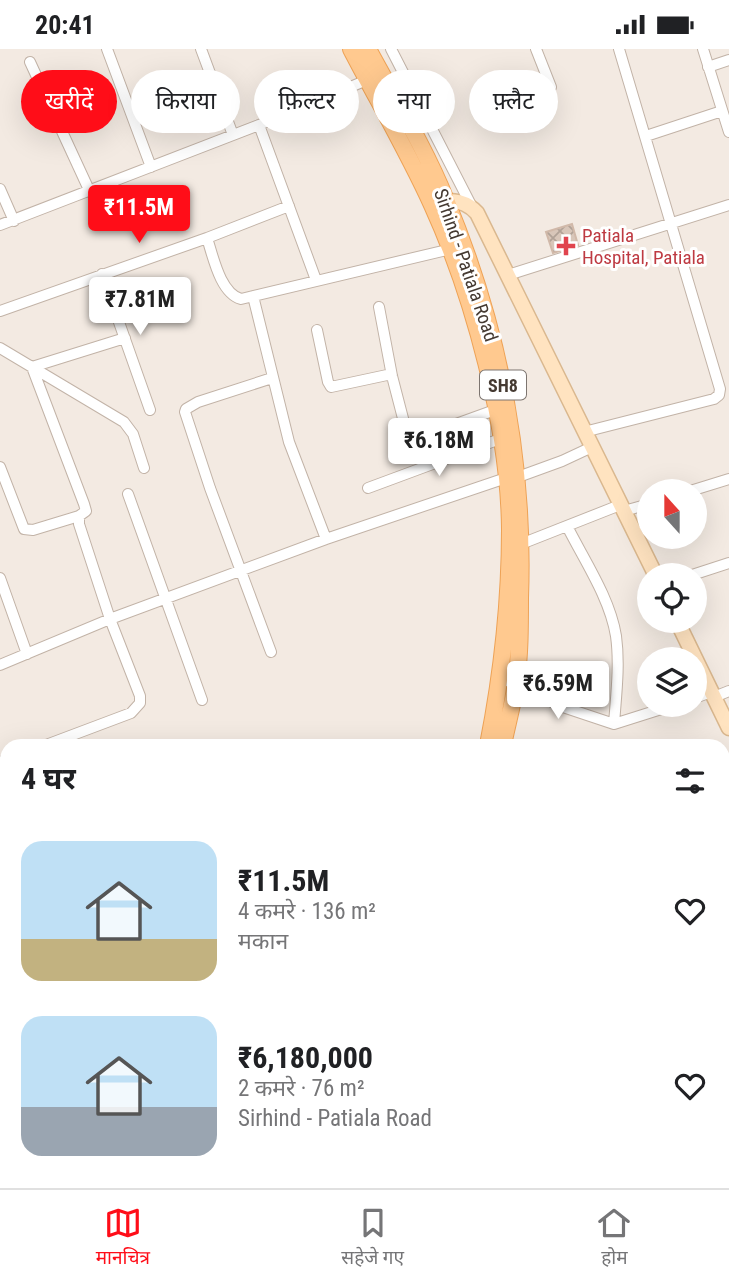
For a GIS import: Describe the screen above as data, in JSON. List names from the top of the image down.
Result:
{
  "streets": {
    "main road": ["Sirhind - Patiala Road", "SH8"]
  },
  "places": {
    "health": ["Patiala Hospital, Patiala"]
  },
  "north": "top",
  "page": {
    "status": "20:41",
    "chip": [
      "खरीदें",
      "किराया",
      "फ़िल्टर",
      "नया",
      "फ़्लैट"
    ],
    "price": [
      "₹11.5M",
      "₹7.81M",
      "₹6.18M",
      "₹6.59M"
    ],
    "heading": "4 घर",
    "list": [
      {
        "name": "₹11.5M",
        "note": "4 कमरे · 136 m² · मकान"
      },
      {
        "name": "₹6,180,000",
        "note": "2 कमरे · 76 m² · Sirhind - Patiala Road"
      }
    ],
    "tabs": ["मानचित्र", "सहेजे गए", "होम"]
  }
}
